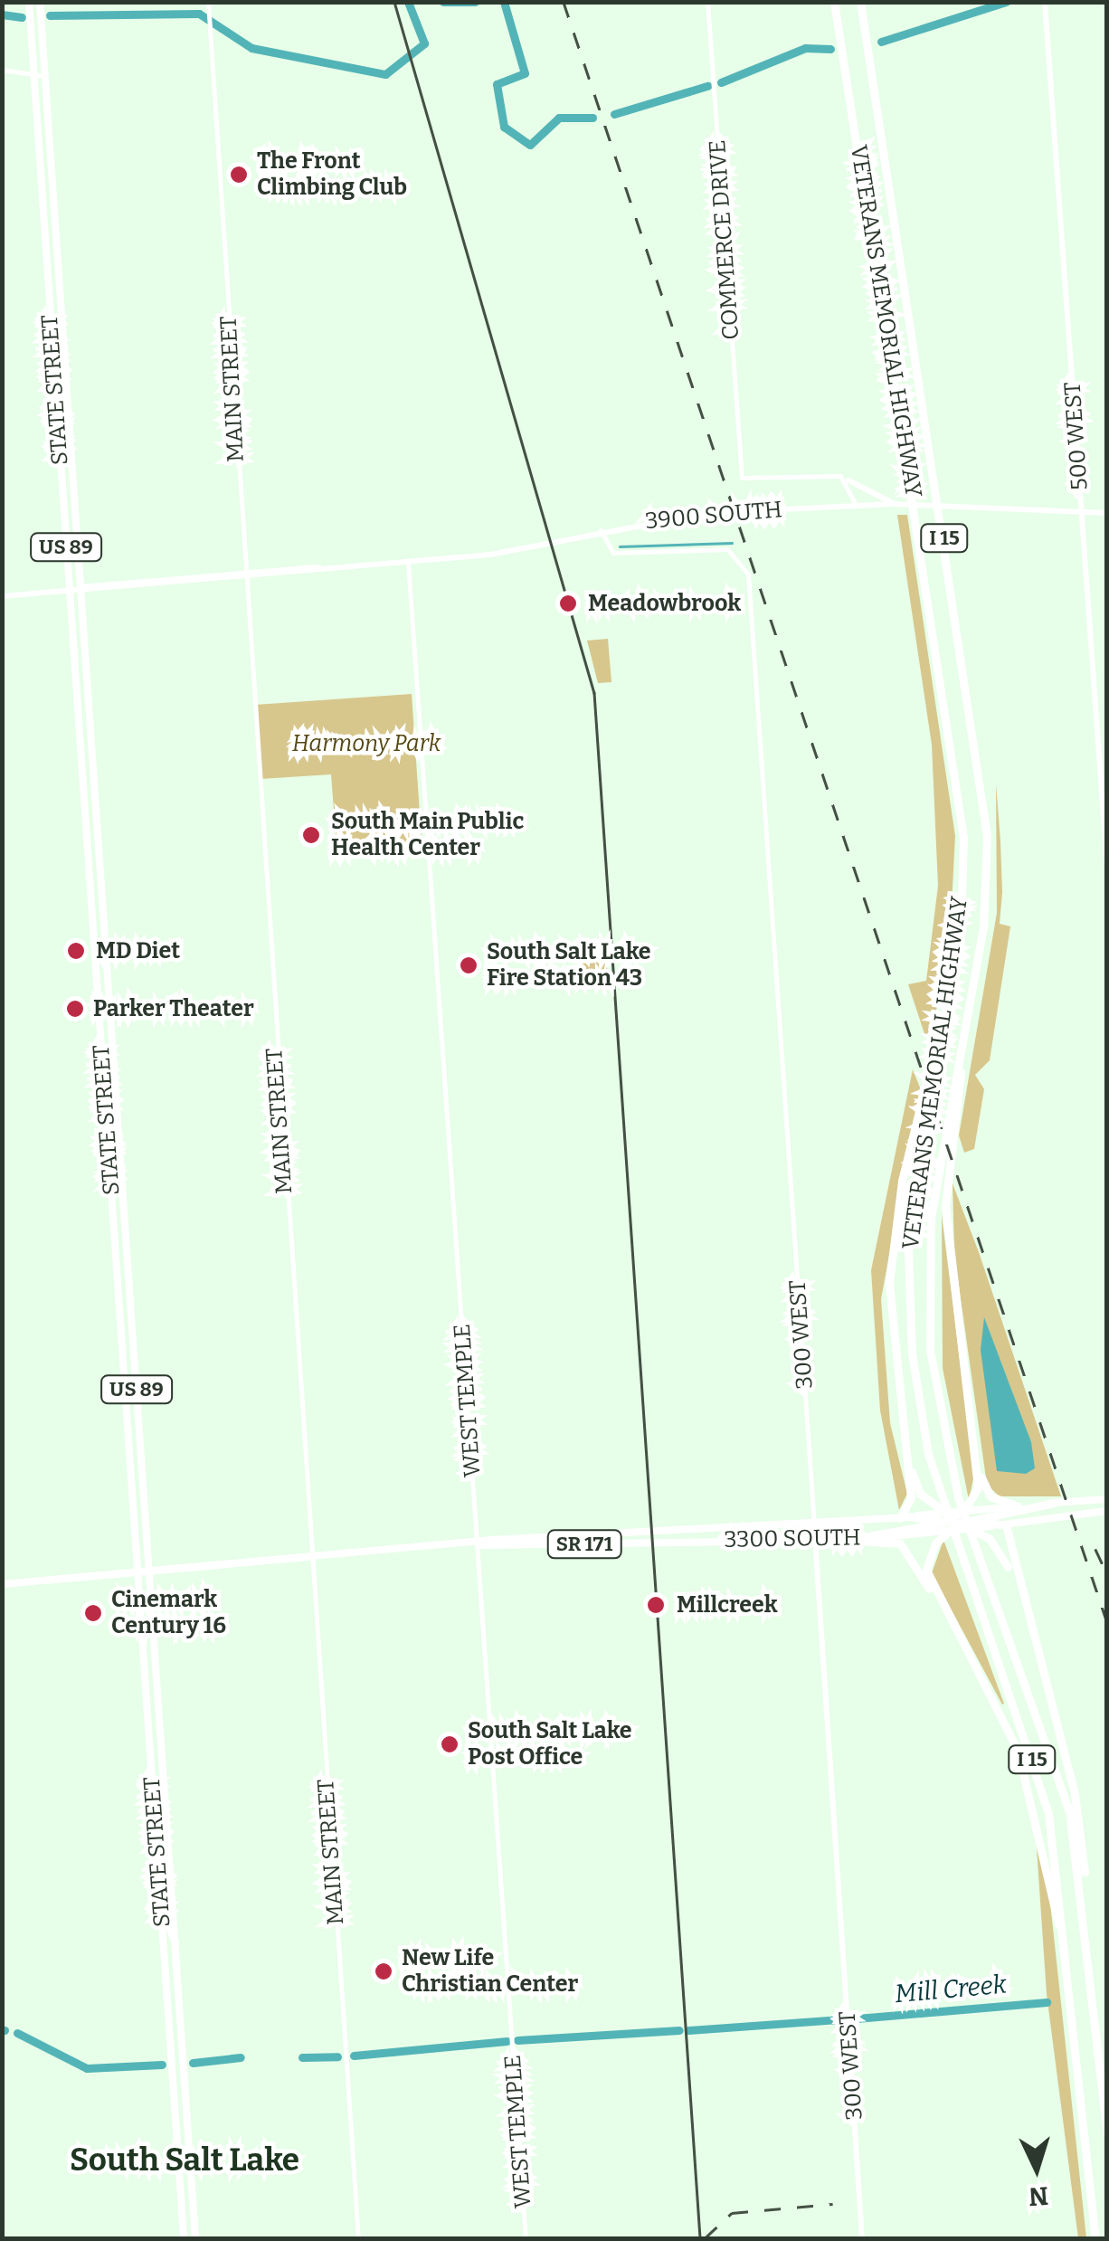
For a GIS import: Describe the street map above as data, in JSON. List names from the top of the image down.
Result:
{
  "streets": {
    "highway": ["VETERANS MEMORIAL HIGHWAY", "I 15"],
    "main road": [
      "STATE STREET",
      "500 WEST",
      "3900 SOUTH",
      "US 89",
      "300 WEST",
      "3300 SOUTH",
      "SR 171"
    ],
    "street": ["COMMERCE DRIVE", "MAIN STREET", "WEST TEMPLE"]
  },
  "crossings": [
    ["MAIN STREET", "3900 SOUTH"],
    ["MAIN STREET", "3300 SOUTH"],
    ["STATE STREET", "3900 SOUTH"],
    ["STATE STREET", "3300 SOUTH"],
    ["500 WEST", "3900 SOUTH"],
    ["3900 SOUTH", "300 WEST"],
    ["3900 SOUTH", "WEST TEMPLE"],
    ["300 WEST", "3300 SOUTH"],
    ["WEST TEMPLE", "3300 SOUTH"]
  ],
  "districts": ["South Salt Lake"],
  "water": ["Mill Creek"],
  "parks": ["Harmony Park"],
  "places": [
    "The Front Climbing Club",
    "Meadowbrook",
    "South Main Public Health Center",
    "MD Diet",
    "South Salt Lake Fire Station 43",
    "Parker Theater",
    "Millcreek",
    "Cinemark Century 16",
    "South Salt Lake Post Office",
    "New Life Christian Center"
  ],
  "north": "bottom"
}
